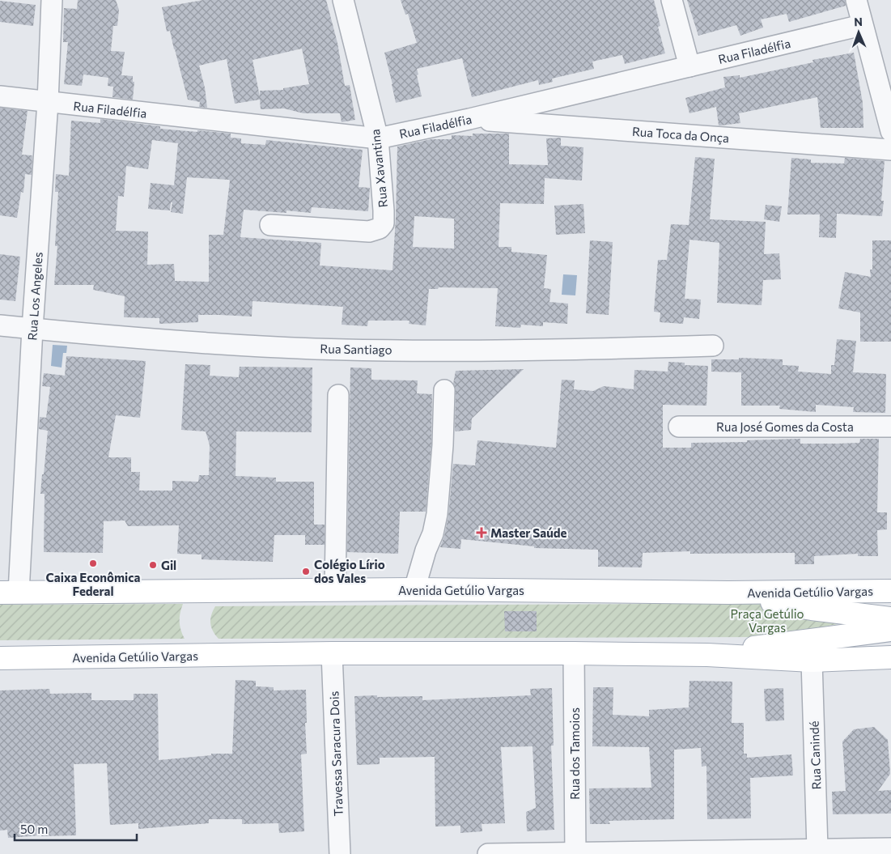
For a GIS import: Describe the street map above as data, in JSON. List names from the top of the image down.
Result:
{
  "streets": {
    "main road": ["Avenida Getúlio Vargas"],
    "street": [
      "Rua Filadélfia",
      "Rua Toca da Onça",
      "Rua Xavantina",
      "Rua Los Angeles",
      "Rua Santiago",
      "Rua José Gomes da Costa",
      "Travessa Saracura Dois",
      "Rua dos Tamoios",
      "Rua Canindé"
    ]
  },
  "crossings": [
    ["Rua Filadélfia", "Rua Toca da Onça"],
    ["Rua Filadélfia", "Rua Xavantina"],
    ["Rua Filadélfia", "Rua Los Angeles"],
    ["Rua Los Angeles", "Rua Santiago"],
    ["Rua Los Angeles", "Avenida Getúlio Vargas"],
    ["Avenida Getúlio Vargas", "Travessa Saracura Dois"],
    ["Avenida Getúlio Vargas", "Rua dos Tamoios"],
    ["Avenida Getúlio Vargas", "Rua Canindé"]
  ],
  "parks": ["Praça Getúlio Vargas"],
  "places": {
    "health": ["Master Saúde"],
    "other": ["Caixa Econômica Federal", "Gil", "Colégio Lírio dos Vales"]
  },
  "scale_bar": "50 m",
  "north": "top"
}
